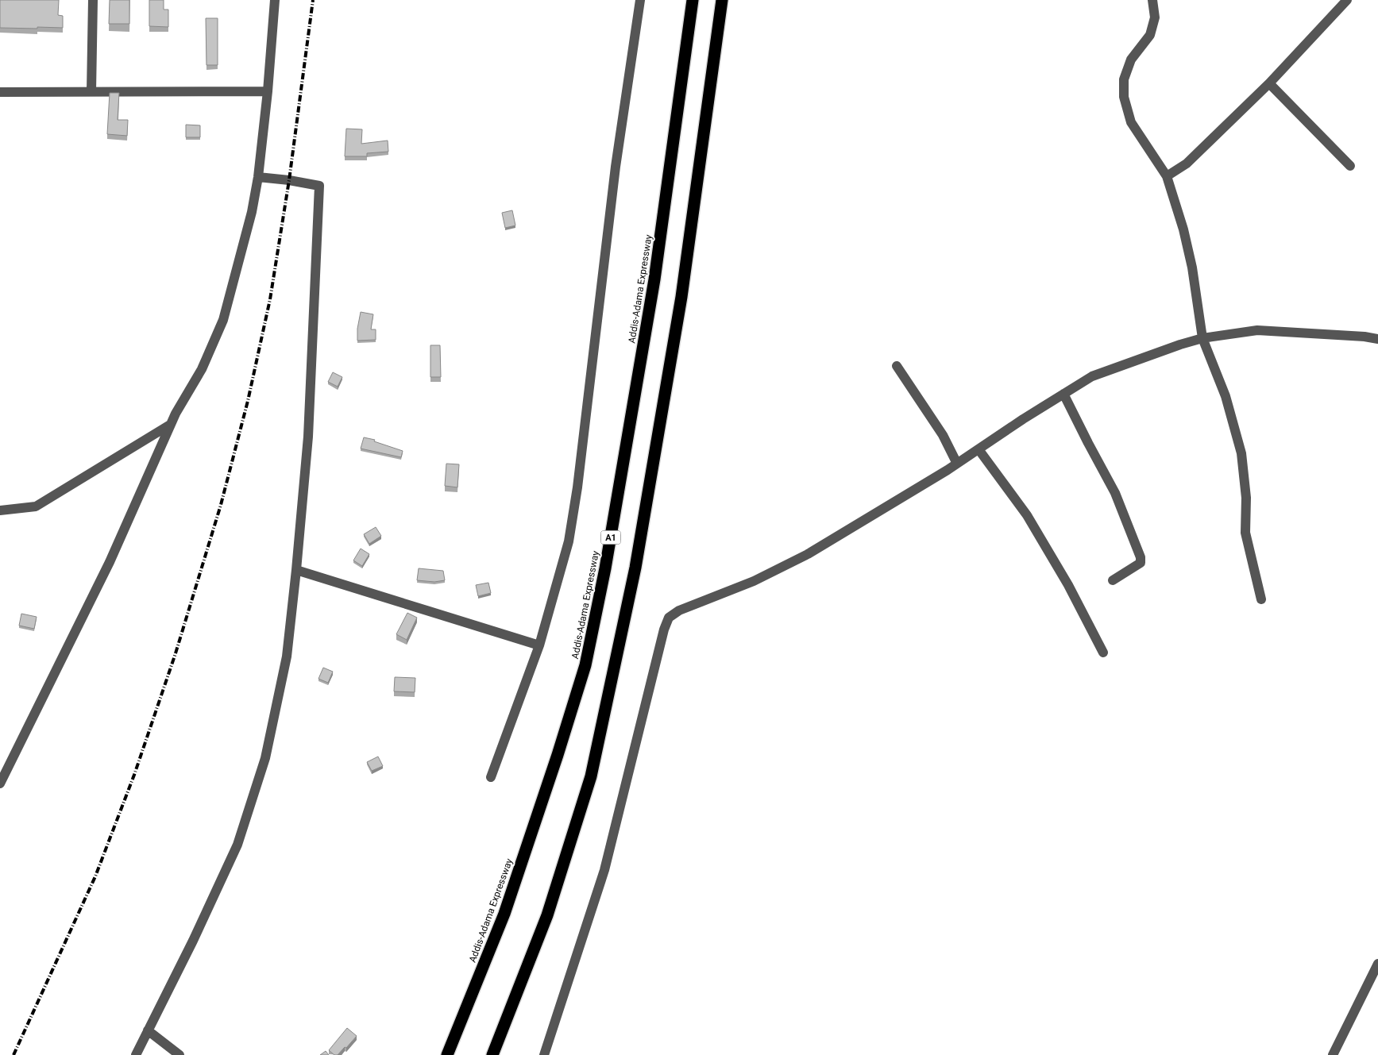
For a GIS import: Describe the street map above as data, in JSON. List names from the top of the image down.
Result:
{
  "streets": {
    "highway": ["Addis-Adama Expressway", "A1"]
  }
}
